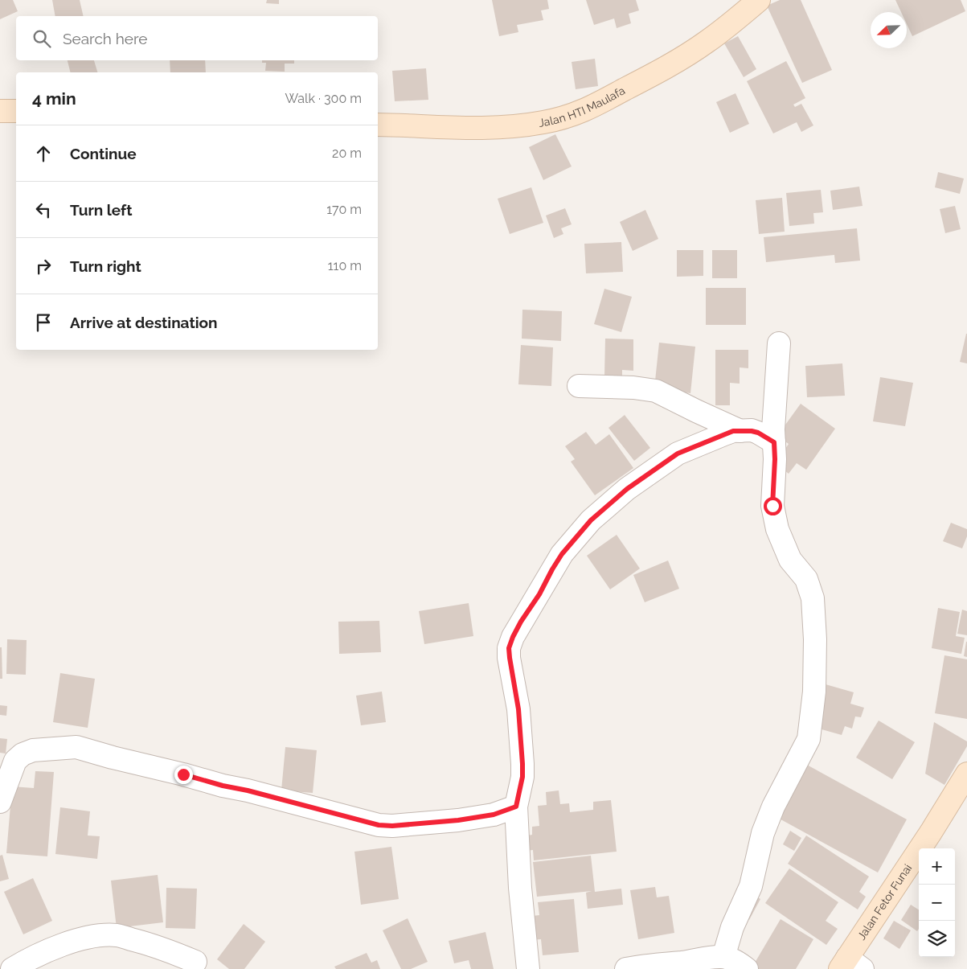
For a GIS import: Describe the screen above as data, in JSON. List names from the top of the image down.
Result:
{
  "streets": {
    "street": ["Jalan HTI Maulafa", "Jalan Fetor Funai"]
  },
  "north": "bottom left",
  "page": {
    "search": "Search here",
    "heading": ["4 min", "Walk · 300 m"],
    "list": [
      ["Continue", "20 m"],
      ["Turn left", "170 m"],
      ["Turn right", "110 m"],
      "Arrive at destination"
    ],
    "map_buttons": ["+", "−"]
  }
}
